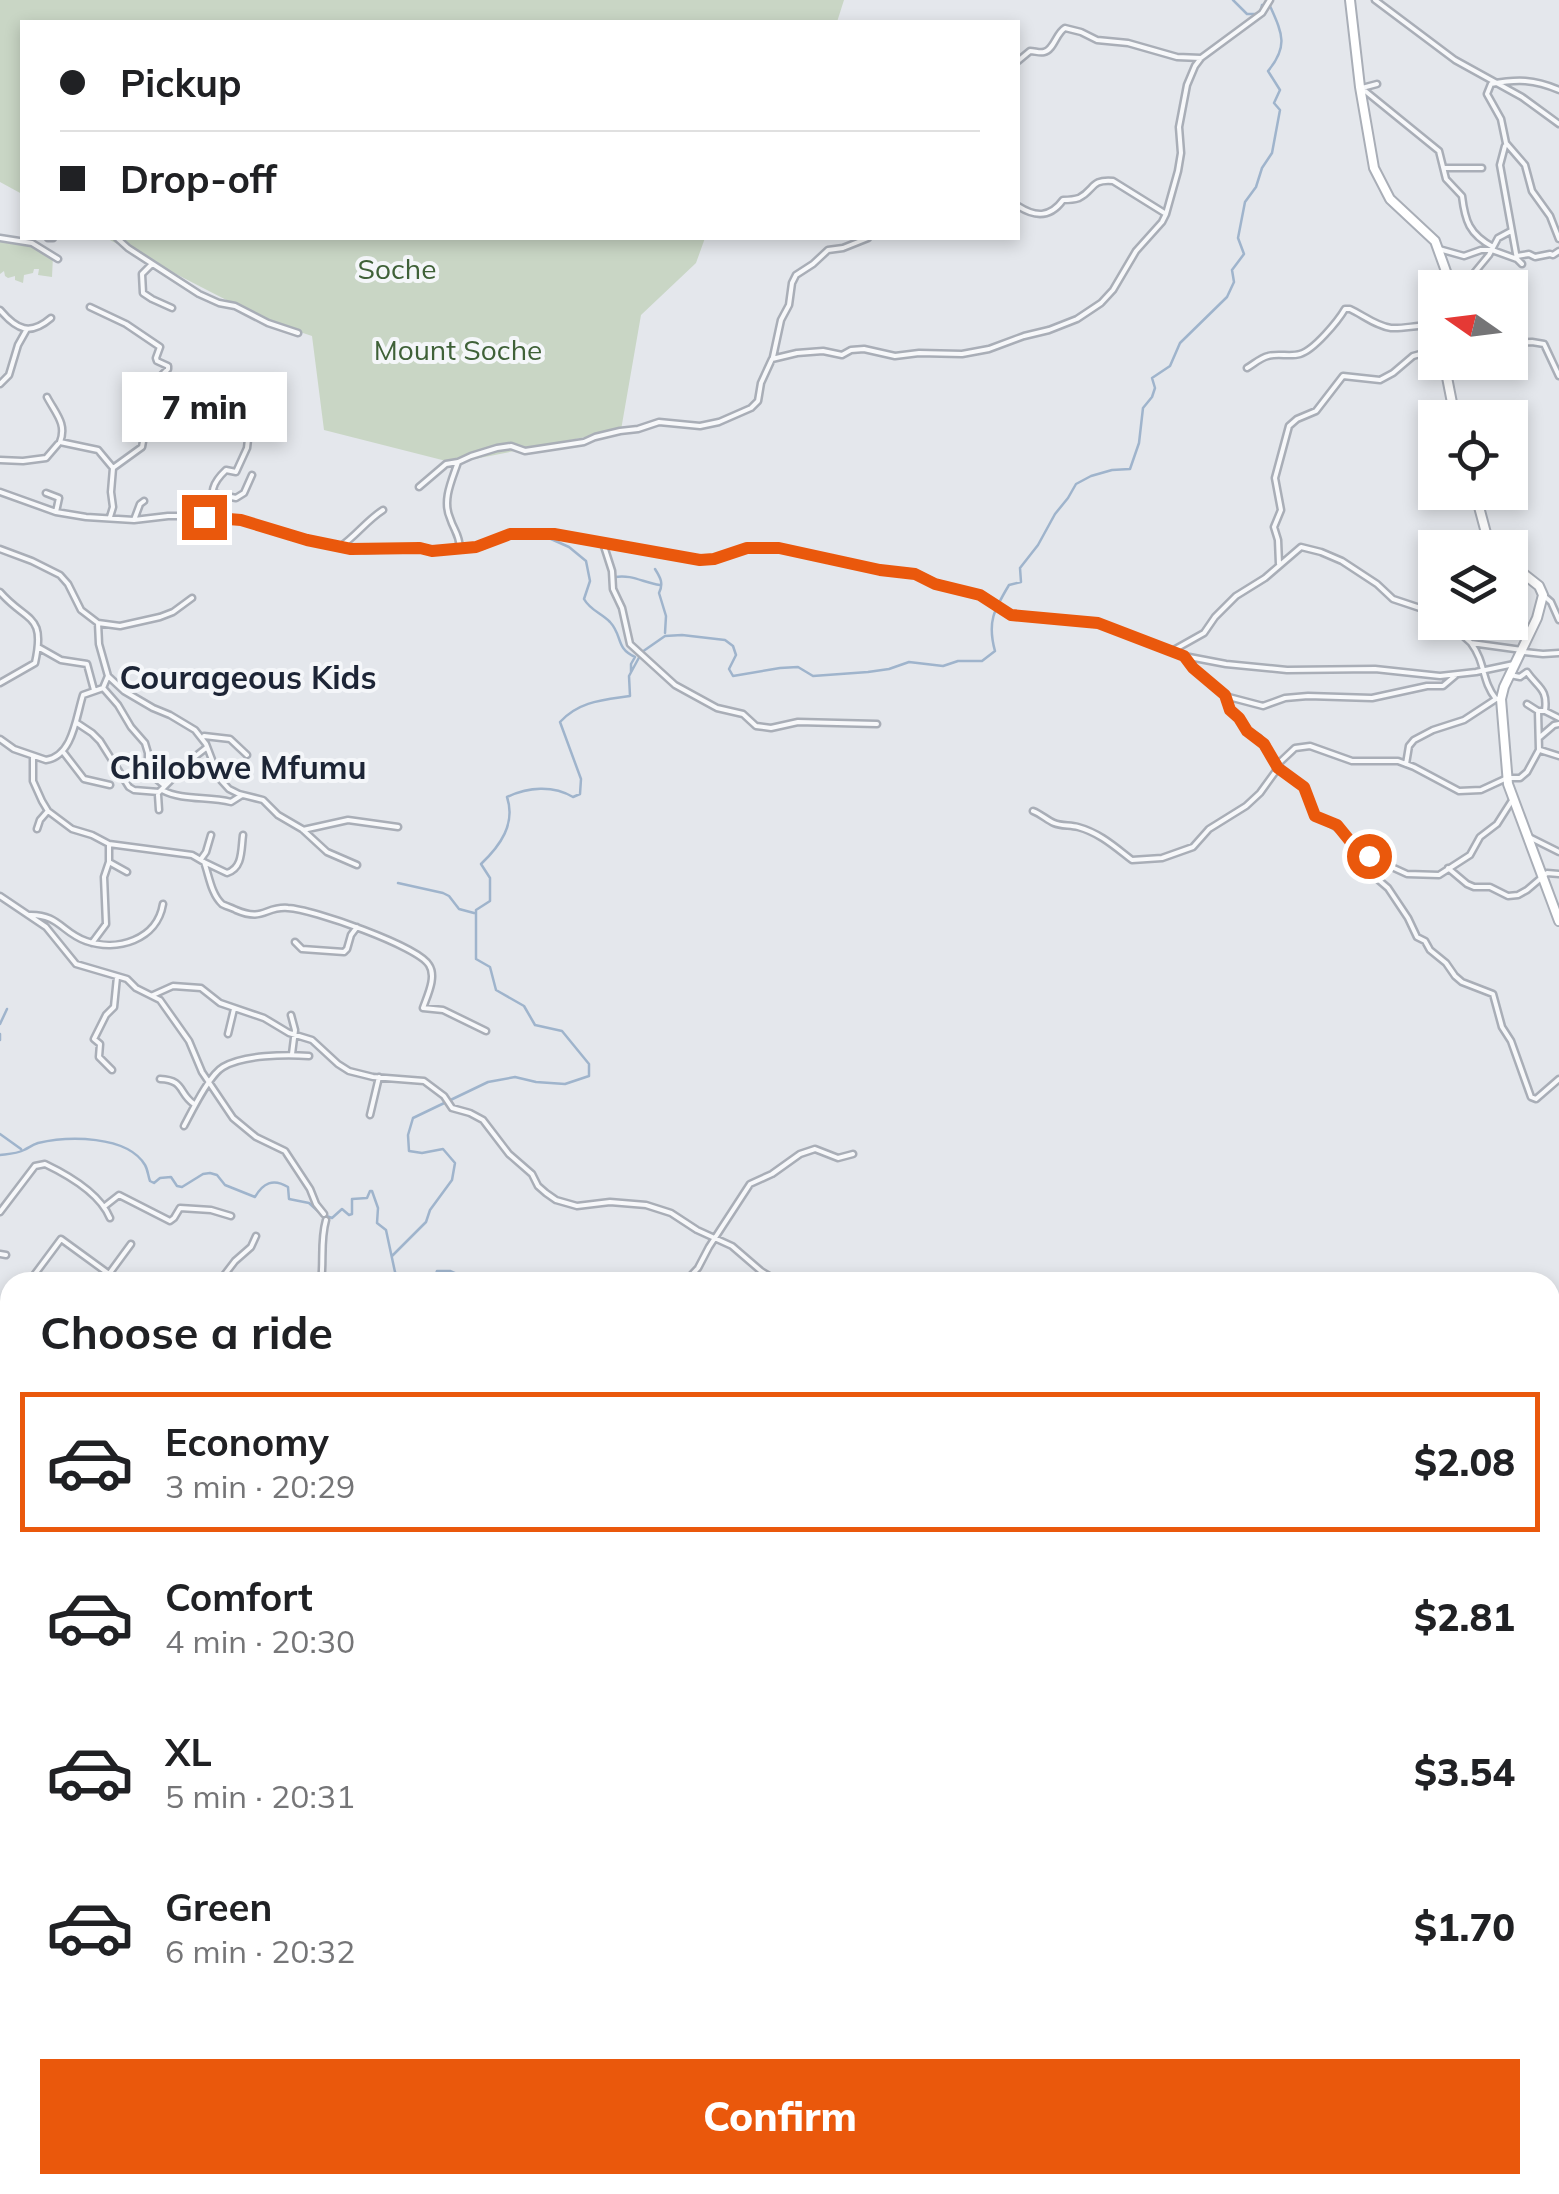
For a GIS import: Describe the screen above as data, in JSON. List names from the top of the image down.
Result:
{
  "districts": ["Courageous Kids", "Chilobwe Mfumu"],
  "parks": ["Soche", "Mount Soche"],
  "north": "left",
  "page": {
    "banner": ["Pickup", "Drop-off"],
    "bubble": "7 min",
    "heading": "Choose a ride",
    "list": [
      {
        "name": "Economy",
        "note": "3 min · 20:29",
        "value": "$2.08"
      },
      {
        "name": "Comfort",
        "note": "4 min · 20:30",
        "value": "$2.81"
      },
      {
        "name": "XL",
        "note": "5 min · 20:31",
        "value": "$3.54"
      },
      {
        "name": "Green",
        "note": "6 min · 20:32",
        "value": "$1.70"
      }
    ],
    "buttons": "Confirm"
  }
}
